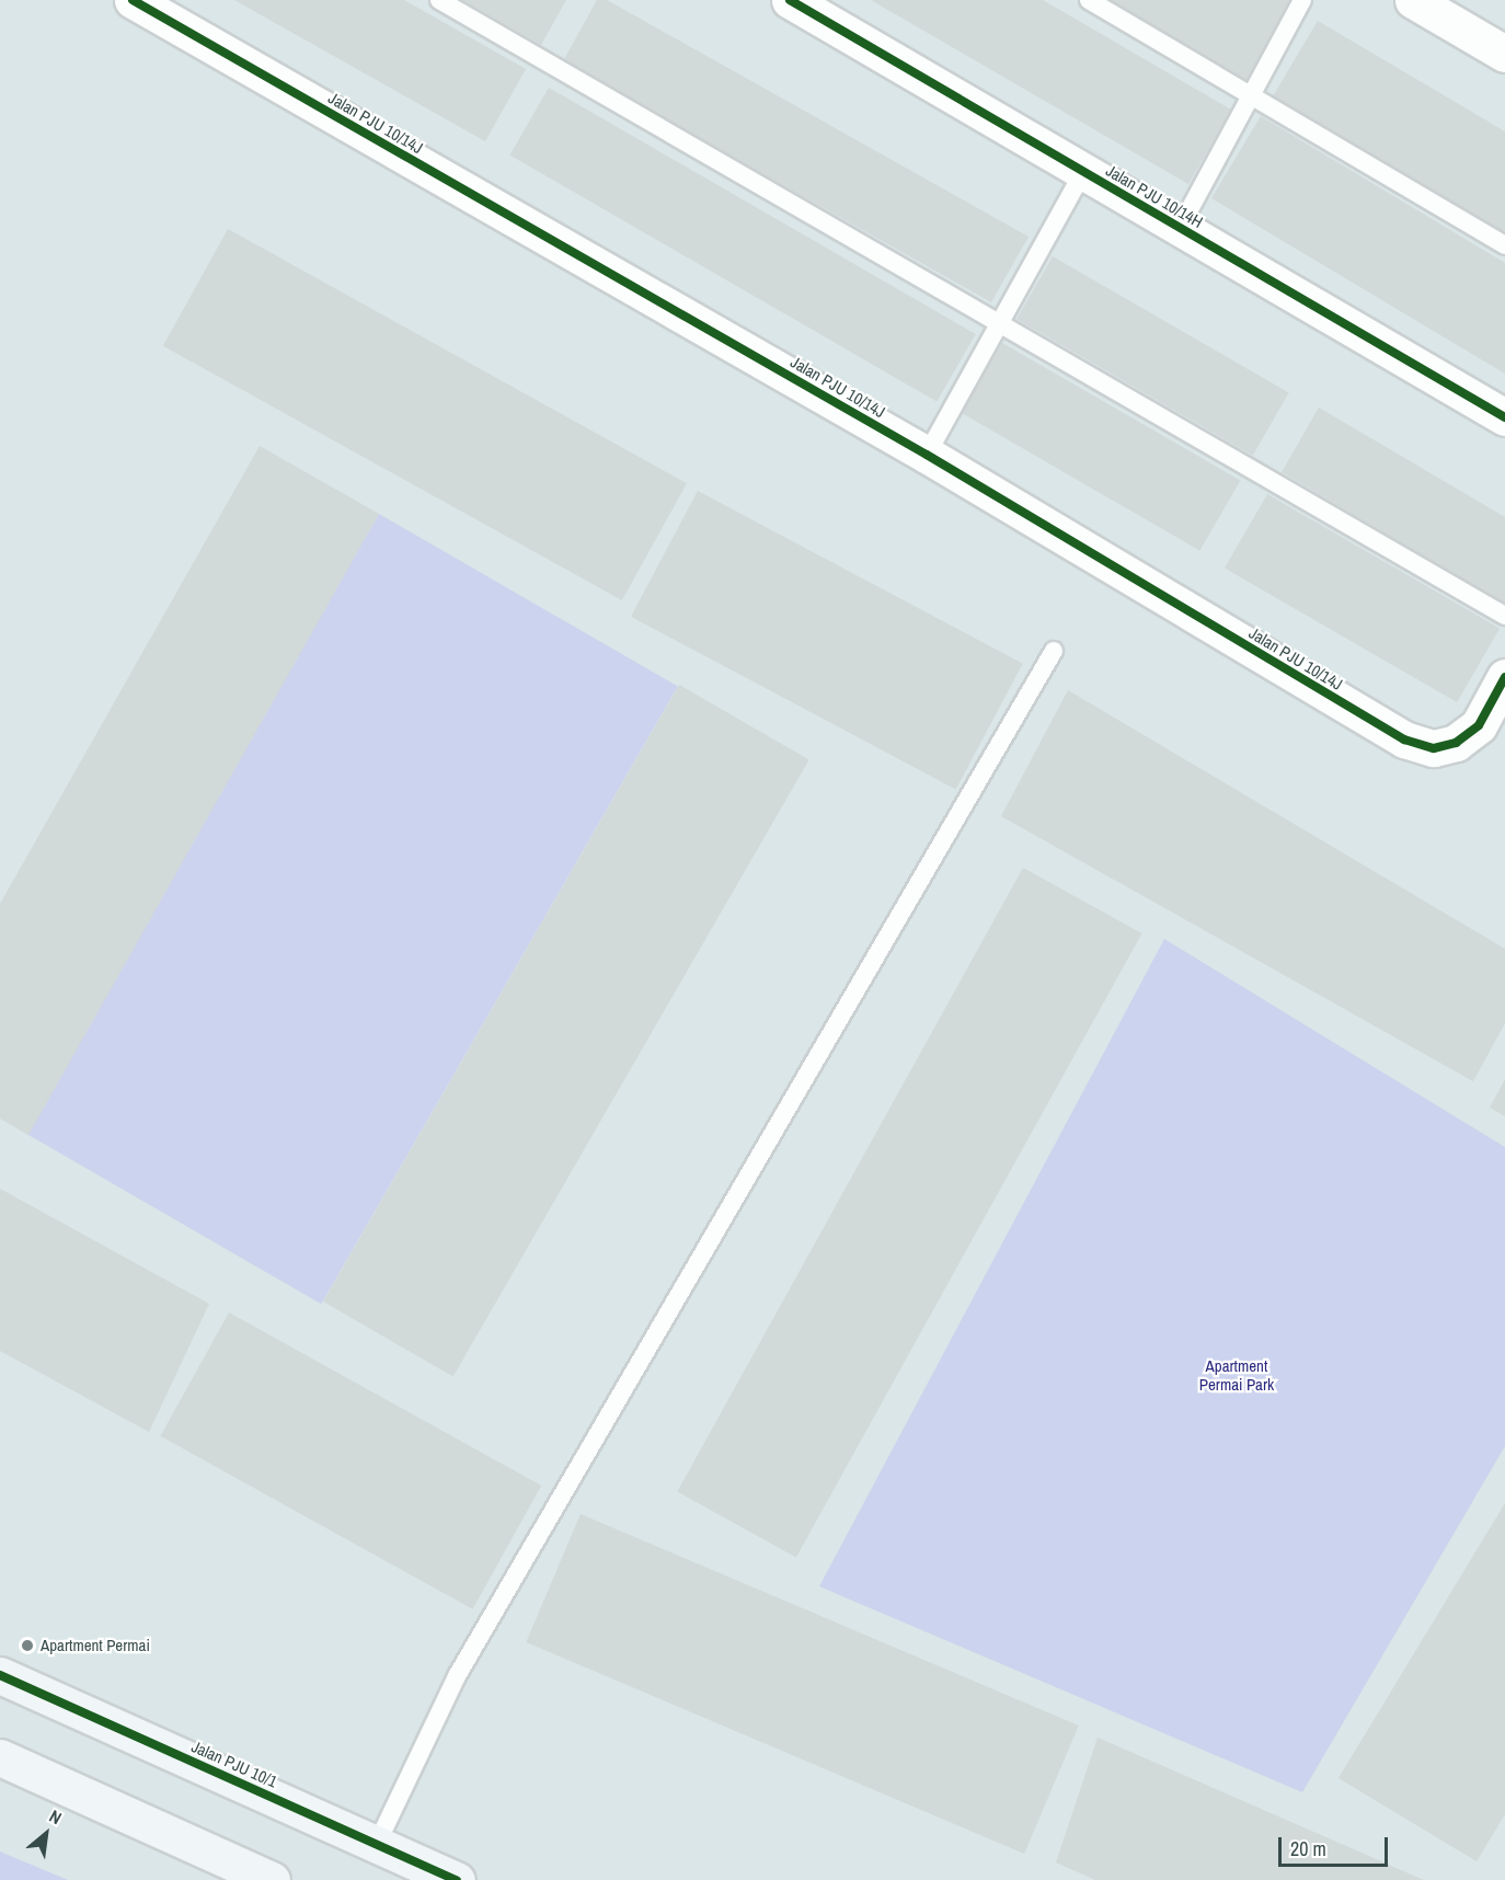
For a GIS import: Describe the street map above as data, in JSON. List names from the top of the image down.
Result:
{
  "streets": {
    "street": ["Jalan PJU 10/14J", "Jalan PJU 10/14H", "Jalan PJU 10/1"]
  },
  "parks": ["Apartment Permai Park"],
  "places": ["Apartment Permai"],
  "scale_bar": "20 m",
  "north": "top right"
}
